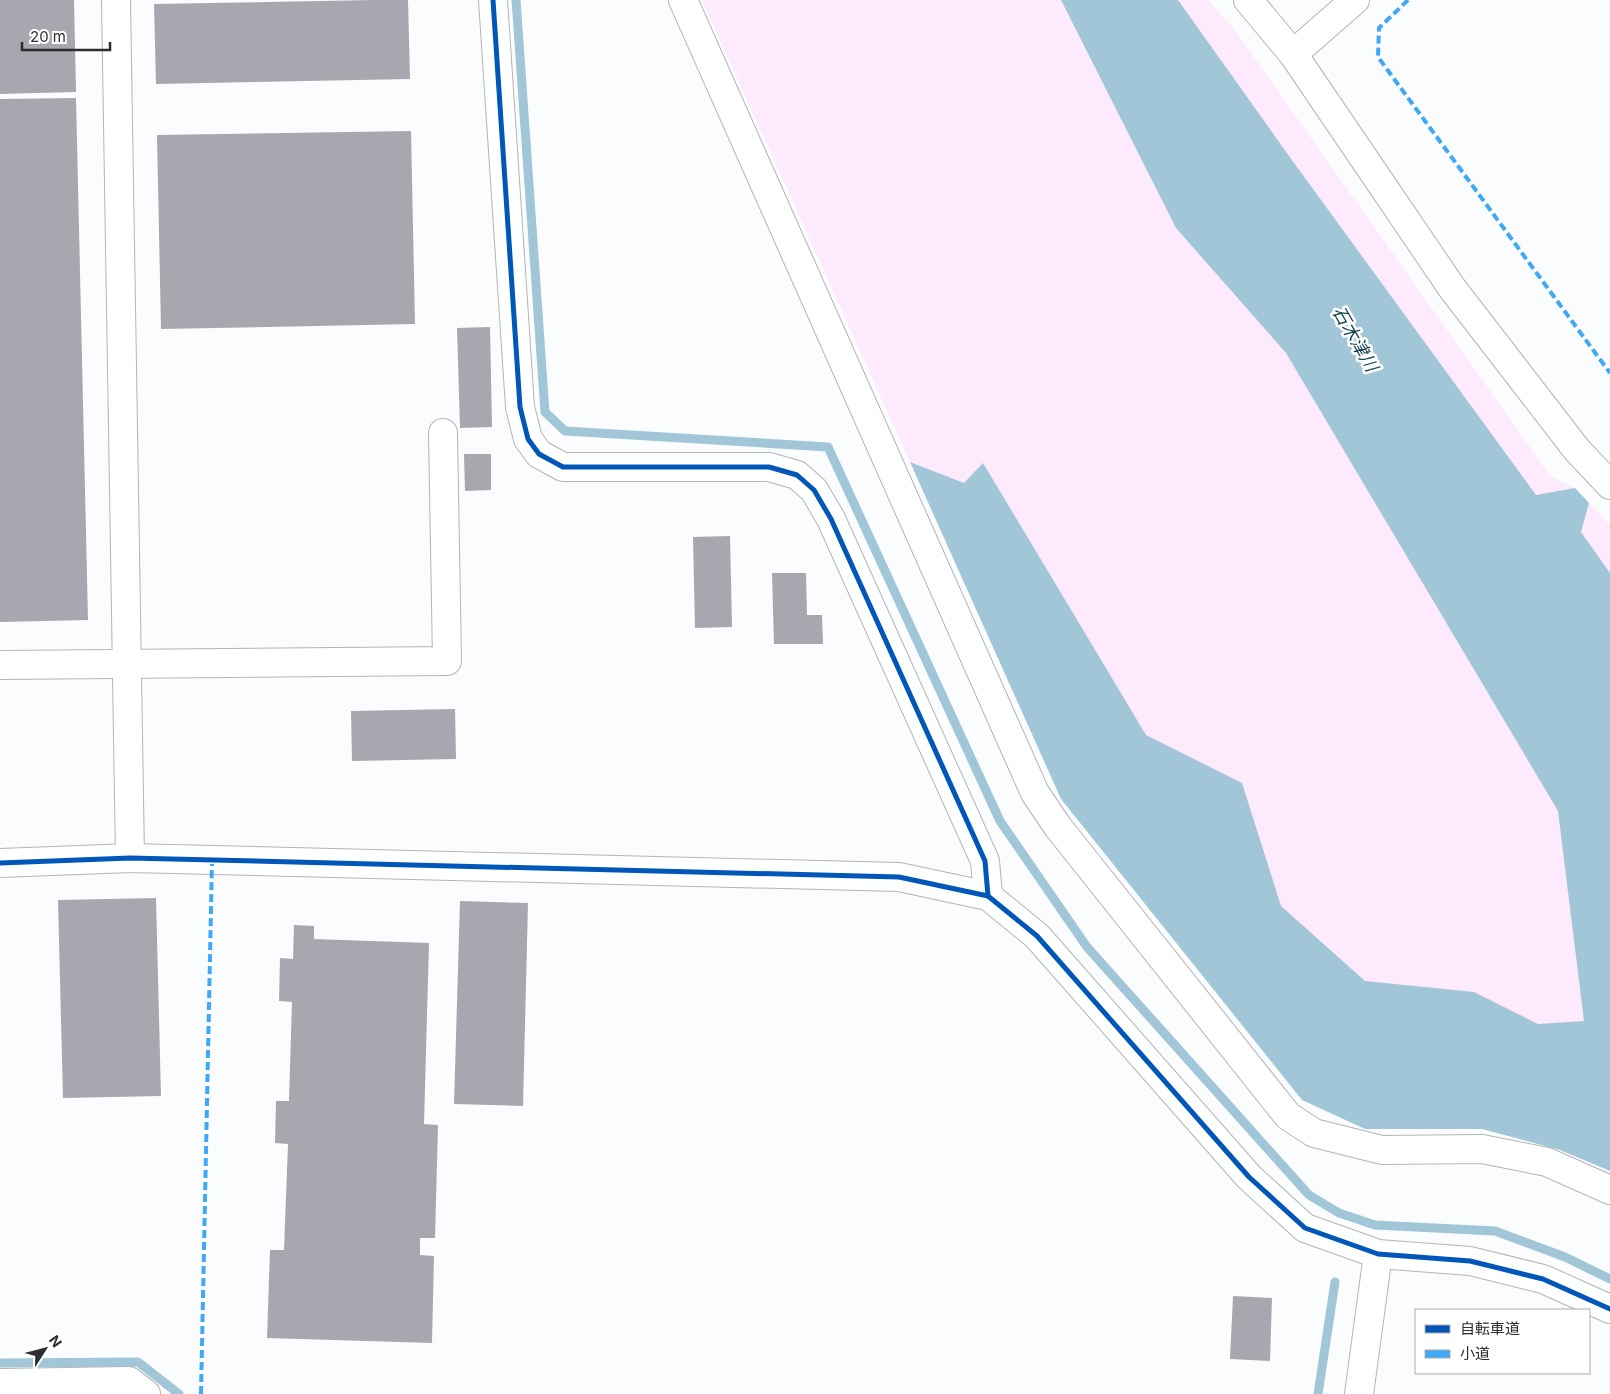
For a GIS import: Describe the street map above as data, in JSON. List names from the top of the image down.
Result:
{
  "water": ["石木津川"],
  "legend": ["自転車道", "小道"],
  "scale_bar": "20 m",
  "north": "top right"
}
